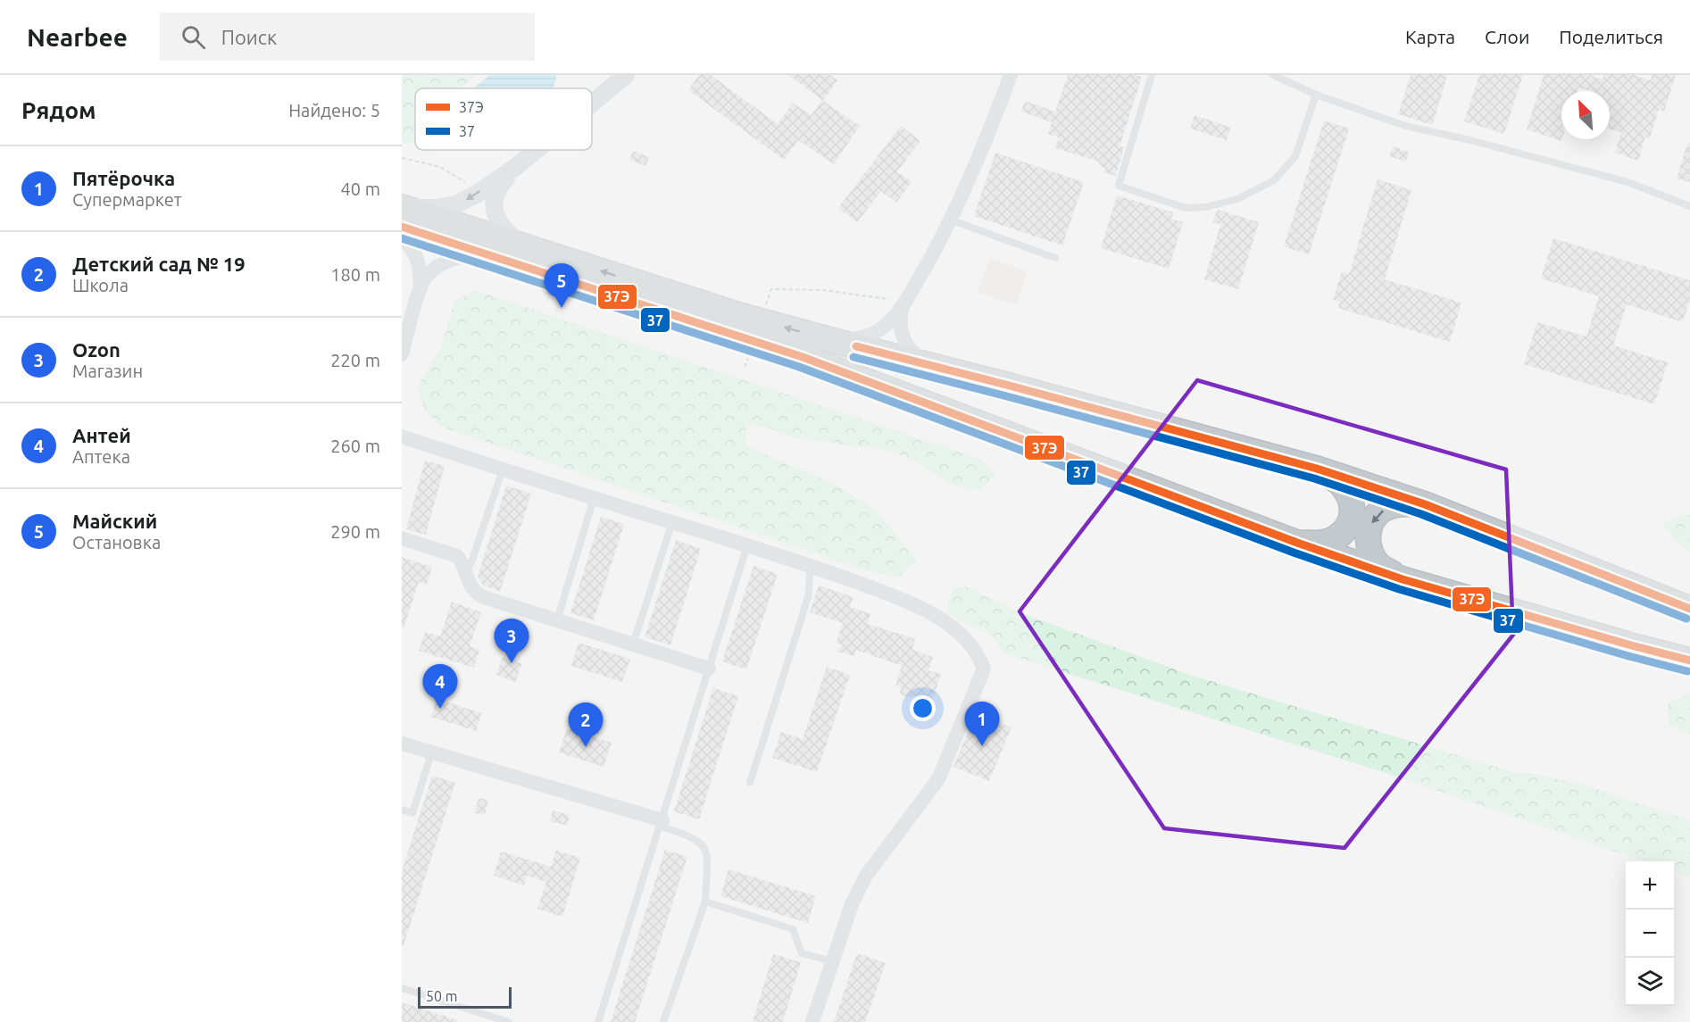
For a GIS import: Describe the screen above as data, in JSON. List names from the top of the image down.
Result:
{
  "lines": ["transit line 37Э", "transit line 37"],
  "legend": ["37Э", "37"],
  "scale_bar": "50 m",
  "north": "top left",
  "page": {
    "header": "Nearbee",
    "search": "Поиск",
    "nav": ["Карта", "Слои", "Поделиться"],
    "heading": ["Рядом", "Найдено: 5"],
    "list": [
      {
        "mark": "1",
        "name": "Пятёрочка",
        "note": "Супермаркет",
        "value": "40 m"
      },
      {
        "mark": "2",
        "name": "Детский сад № 19",
        "note": "Школа",
        "value": "180 m"
      },
      {
        "mark": "3",
        "name": "Ozon",
        "note": "Магазин",
        "value": "220 m"
      },
      {
        "mark": "4",
        "name": "Антей",
        "note": "Аптека",
        "value": "260 m"
      },
      {
        "mark": "5",
        "name": "Майский",
        "note": "Остановка",
        "value": "290 m"
      }
    ],
    "pins": [
      "5",
      "3",
      "4",
      "1",
      "2"
    ],
    "map_buttons": ["+", "−"],
    "scale": "50 m"
  }
}
